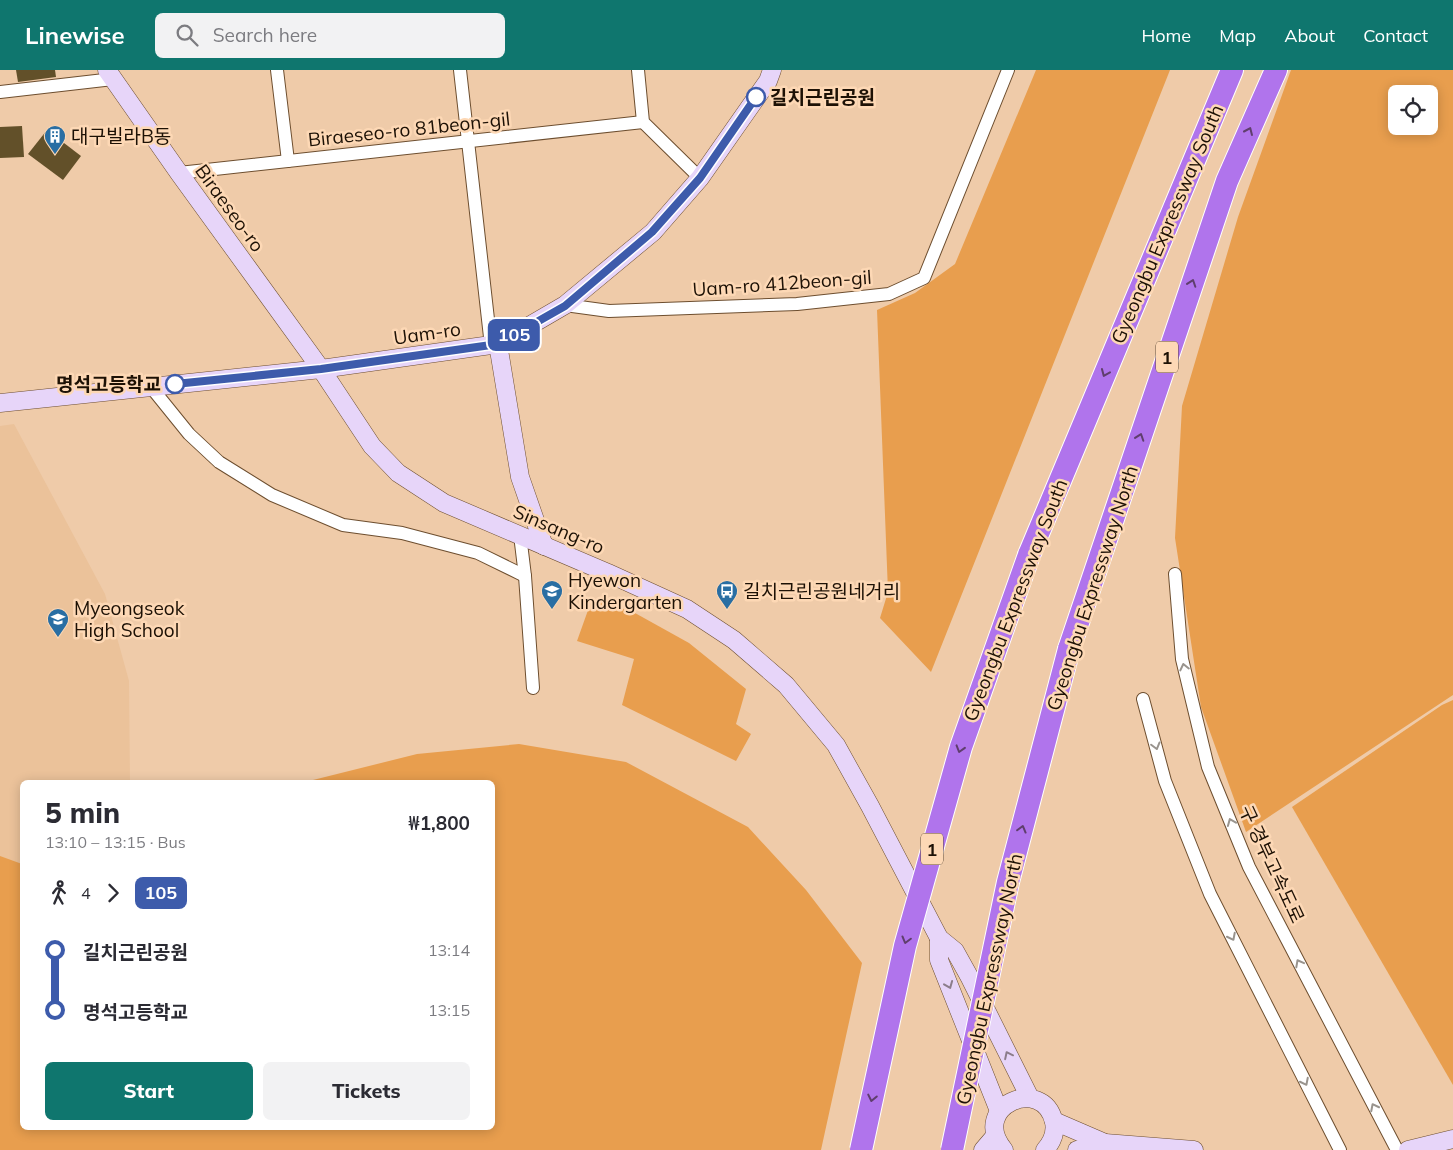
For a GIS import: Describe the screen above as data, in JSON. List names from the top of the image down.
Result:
{
  "streets": {
    "highway": ["Gyeongbu Expressway South", "1", "Gyeongbu Expressway North"],
    "main road": ["Biraeseo-ro", "Uam-ro", "Sinsang-ro"],
    "street": ["Biraeseo-ro 81beon-gil", "Uam-ro 412beon-gil", "구 경부고속도로"]
  },
  "crossings": [
    ["Biraeseo-ro 81beon-gil", "Biraeseo-ro"],
    ["Biraeseo-ro", "Uam-ro"],
    ["Biraeseo-ro", "Sinsang-ro"],
    ["Uam-ro 412beon-gil", "Uam-ro"],
    ["Uam-ro", "Sinsang-ro"]
  ],
  "one_way": ["Gyeongbu Expressway South", "Gyeongbu Expressway North"],
  "places": {
    "other": ["길치근린공원", "명석고등학교"],
    "building": ["대구빌라B동"],
    "school or university": ["Hyewon Kindergarten", "Myeongseok High School"],
    "bus stop": ["길치근린공원네거리"]
  },
  "lines": ["bus line 105"],
  "page": {
    "header": "Linewise",
    "search": "Search here",
    "nav": [
      "Home",
      "Map",
      "About",
      "Contact"
    ],
    "on_map": "105",
    "heading": ["5 min", "13:10 – 13:15 · Bus", "₩1,800"],
    "legs": ["4", "105"],
    "list": [
      {
        "name": "길치근린공원",
        "value": "13:14"
      },
      {
        "name": "명석고등학교",
        "value": "13:15"
      }
    ],
    "buttons": ["Start", "Tickets"]
  }
}
